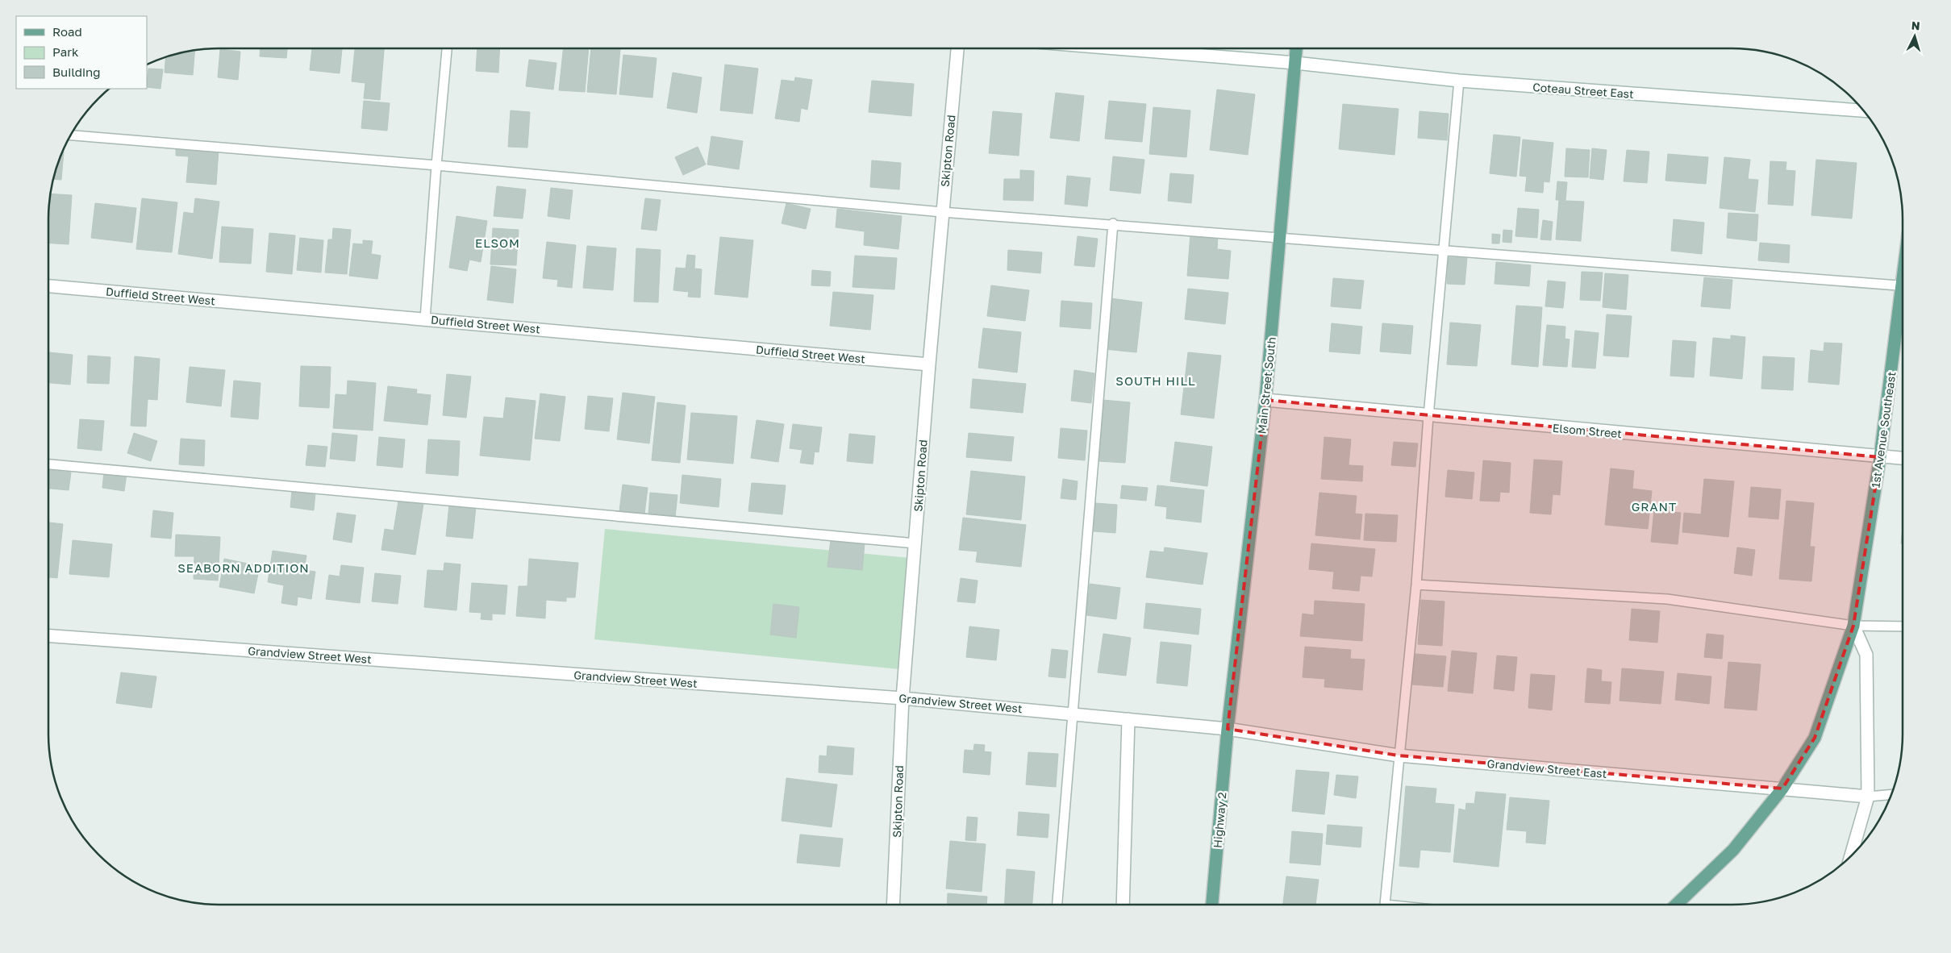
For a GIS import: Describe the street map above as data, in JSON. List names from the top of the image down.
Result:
{
  "streets": {
    "main road": ["Main Street South", "1st Avenue Southeast", "Highway 2"],
    "street": [
      "Coteau Street East",
      "Skipton Road",
      "Duffield Street West",
      "Elsom Street",
      "Grandview Street West",
      "Grandview Street East"
    ]
  },
  "crossings": [
    ["Coteau Street East", "Main Street South"],
    ["Skipton Road", "Duffield Street West"],
    ["Skipton Road", "Grandview Street West"],
    ["Main Street South", "Elsom Street"],
    ["Main Street South", "Grandview Street West"],
    ["Main Street South", "Grandview Street East"],
    ["Main Street South", "Highway 2"],
    ["1st Avenue Southeast", "Elsom Street"],
    ["1st Avenue Southeast", "Grandview Street East"],
    ["Grandview Street West", "Grandview Street East"],
    ["Grandview Street West", "Highway 2"],
    ["Grandview Street East", "Highway 2"]
  ],
  "districts": [
    "ELSOM",
    "SOUTH HILL",
    "GRANT",
    "SEABORN ADDITION"
  ],
  "legend": ["Road", "Park", "Building"],
  "north": "top"
}
